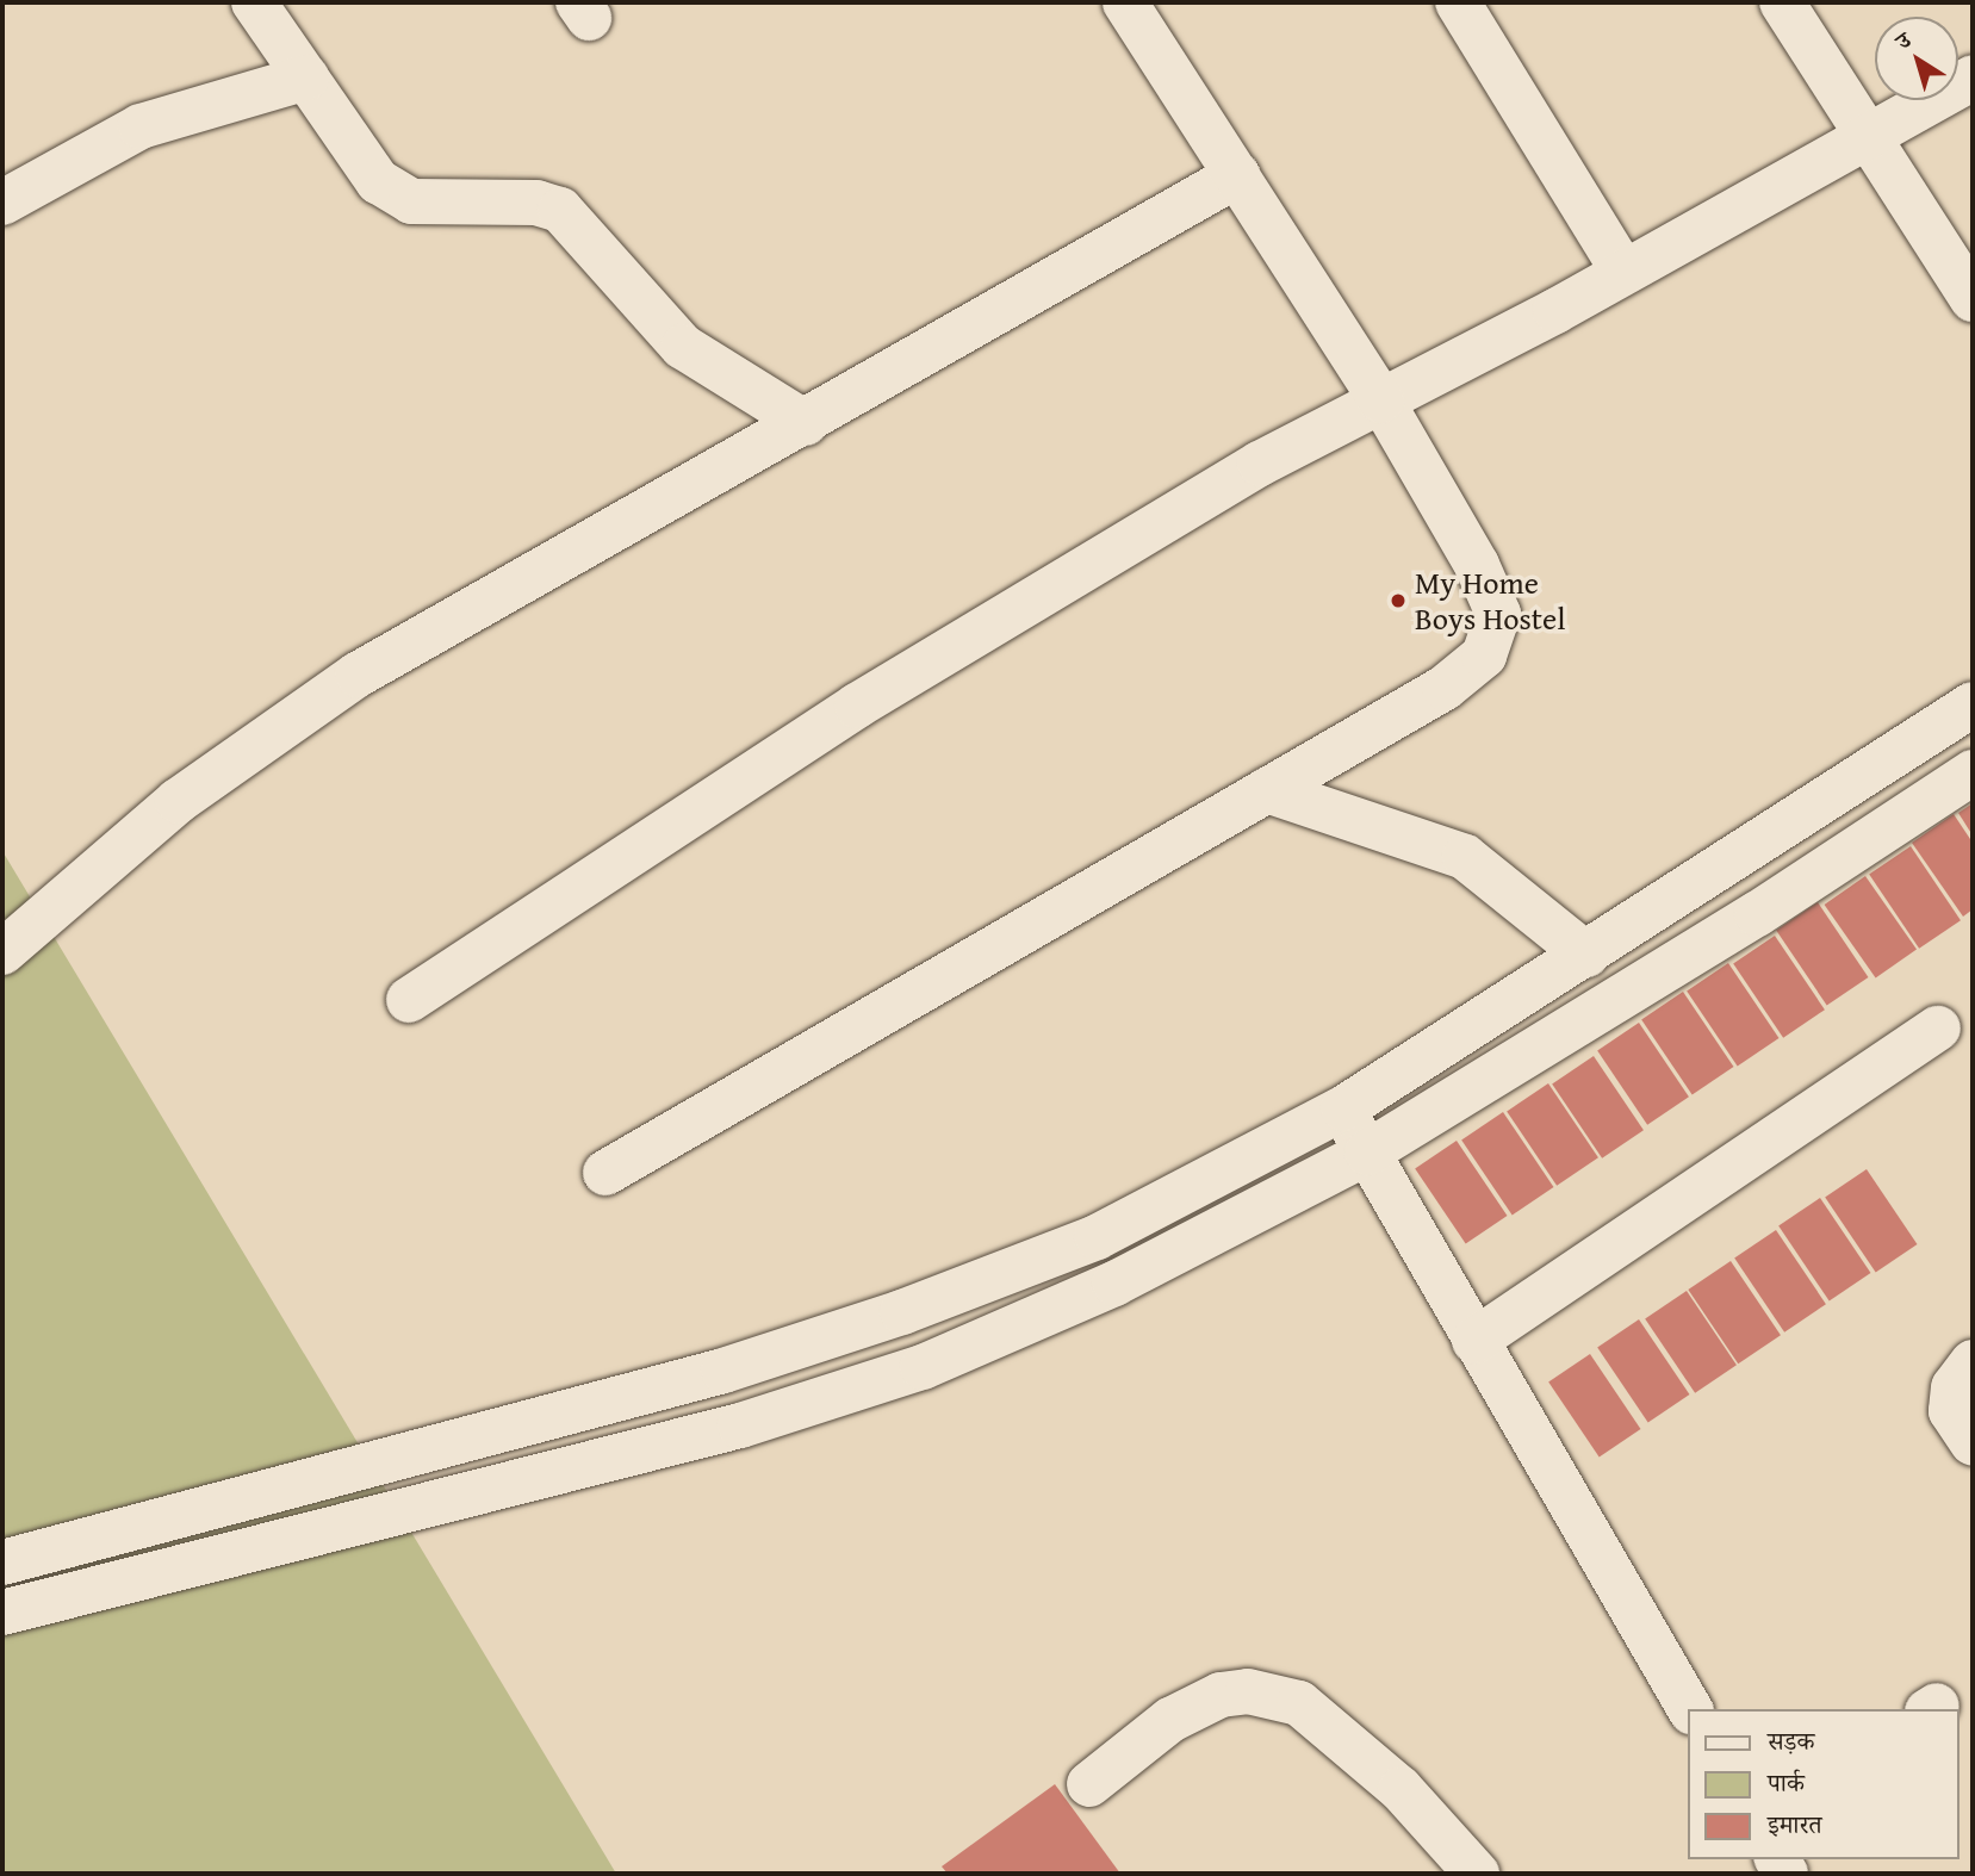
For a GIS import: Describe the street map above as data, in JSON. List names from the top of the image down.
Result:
{
  "places": ["My Home Boys Hostel"],
  "legend": ["सड़क", "पार्क", "इमारत"],
  "north": "top left"
}
